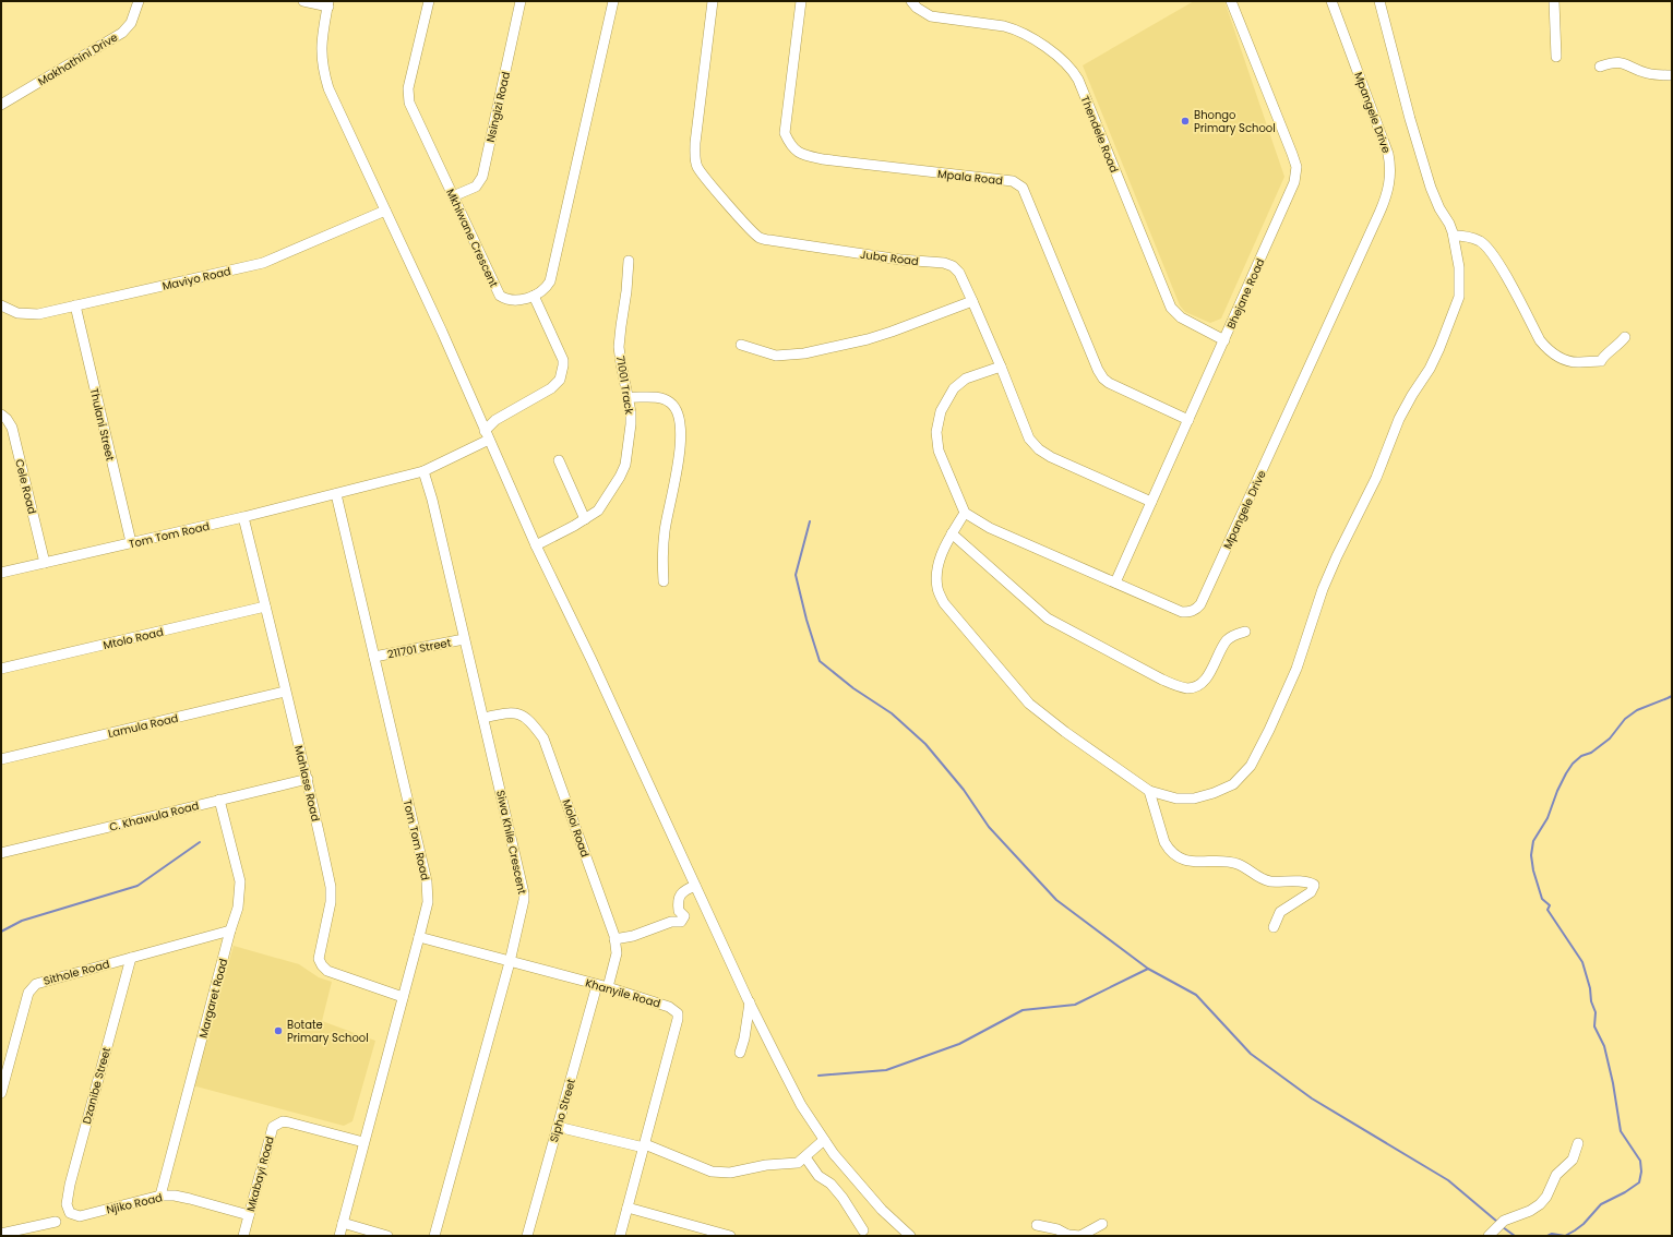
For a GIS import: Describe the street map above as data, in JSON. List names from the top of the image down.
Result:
{
  "streets": {
    "street": [
      "Makhathini Drive",
      "Nsingizi Road",
      "Mpangele Drive",
      "Thendele Road",
      "Mpala Road",
      "Mkhiwane Crescent",
      "Juba Road",
      "Maviyo Road",
      "Bhejane Road",
      "71001 Track",
      "Thulani Street",
      "Cele Road",
      "Tom Tom Road",
      "Mtolo Road",
      "211701 Street",
      "Lamula Road",
      "Mahlase Road",
      "C. Khawula Road",
      "Moloi Road",
      "Siwa Khile Crescent",
      "Sithole Road",
      "Khanyile Road",
      "Margaret Road",
      "Dzanibe Street",
      "Sipho Street",
      "Mkabayi Road",
      "Njiko Road"
    ]
  },
  "crossings": [
    ["Nsingizi Road", "Mkhiwane Crescent"],
    ["Mpangele Drive", "Bhejane Road"],
    ["Thendele Road", "Bhejane Road"],
    ["Mpala Road", "Bhejane Road"],
    ["Mkhiwane Crescent", "Tom Tom Road"],
    ["Juba Road", "Bhejane Road"],
    ["Maviyo Road", "Thulani Street"],
    ["Thulani Street", "Tom Tom Road"],
    ["Cele Road", "Tom Tom Road"],
    ["Tom Tom Road", "211701 Street"],
    ["Tom Tom Road", "Mahlase Road"],
    ["Tom Tom Road", "Siwa Khile Crescent"],
    ["Tom Tom Road", "Khanyile Road"],
    ["Tom Tom Road", "Mkabayi Road"],
    ["Mtolo Road", "Mahlase Road"],
    ["211701 Street", "Siwa Khile Crescent"],
    ["Lamula Road", "Mahlase Road"],
    ["Mahlase Road", "C. Khawula Road"],
    ["C. Khawula Road", "Margaret Road"],
    ["Moloi Road", "Siwa Khile Crescent"],
    ["Moloi Road", "Khanyile Road"],
    ["Siwa Khile Crescent", "Khanyile Road"],
    ["Sithole Road", "Margaret Road"],
    ["Sithole Road", "Dzanibe Street"],
    ["Khanyile Road", "Sipho Street"],
    ["Margaret Road", "Njiko Road"],
    ["Dzanibe Street", "Njiko Road"],
    ["Mkabayi Road", "Njiko Road"]
  ],
  "places": ["Bhongo Primary School", "Botate Primary School"]
}
